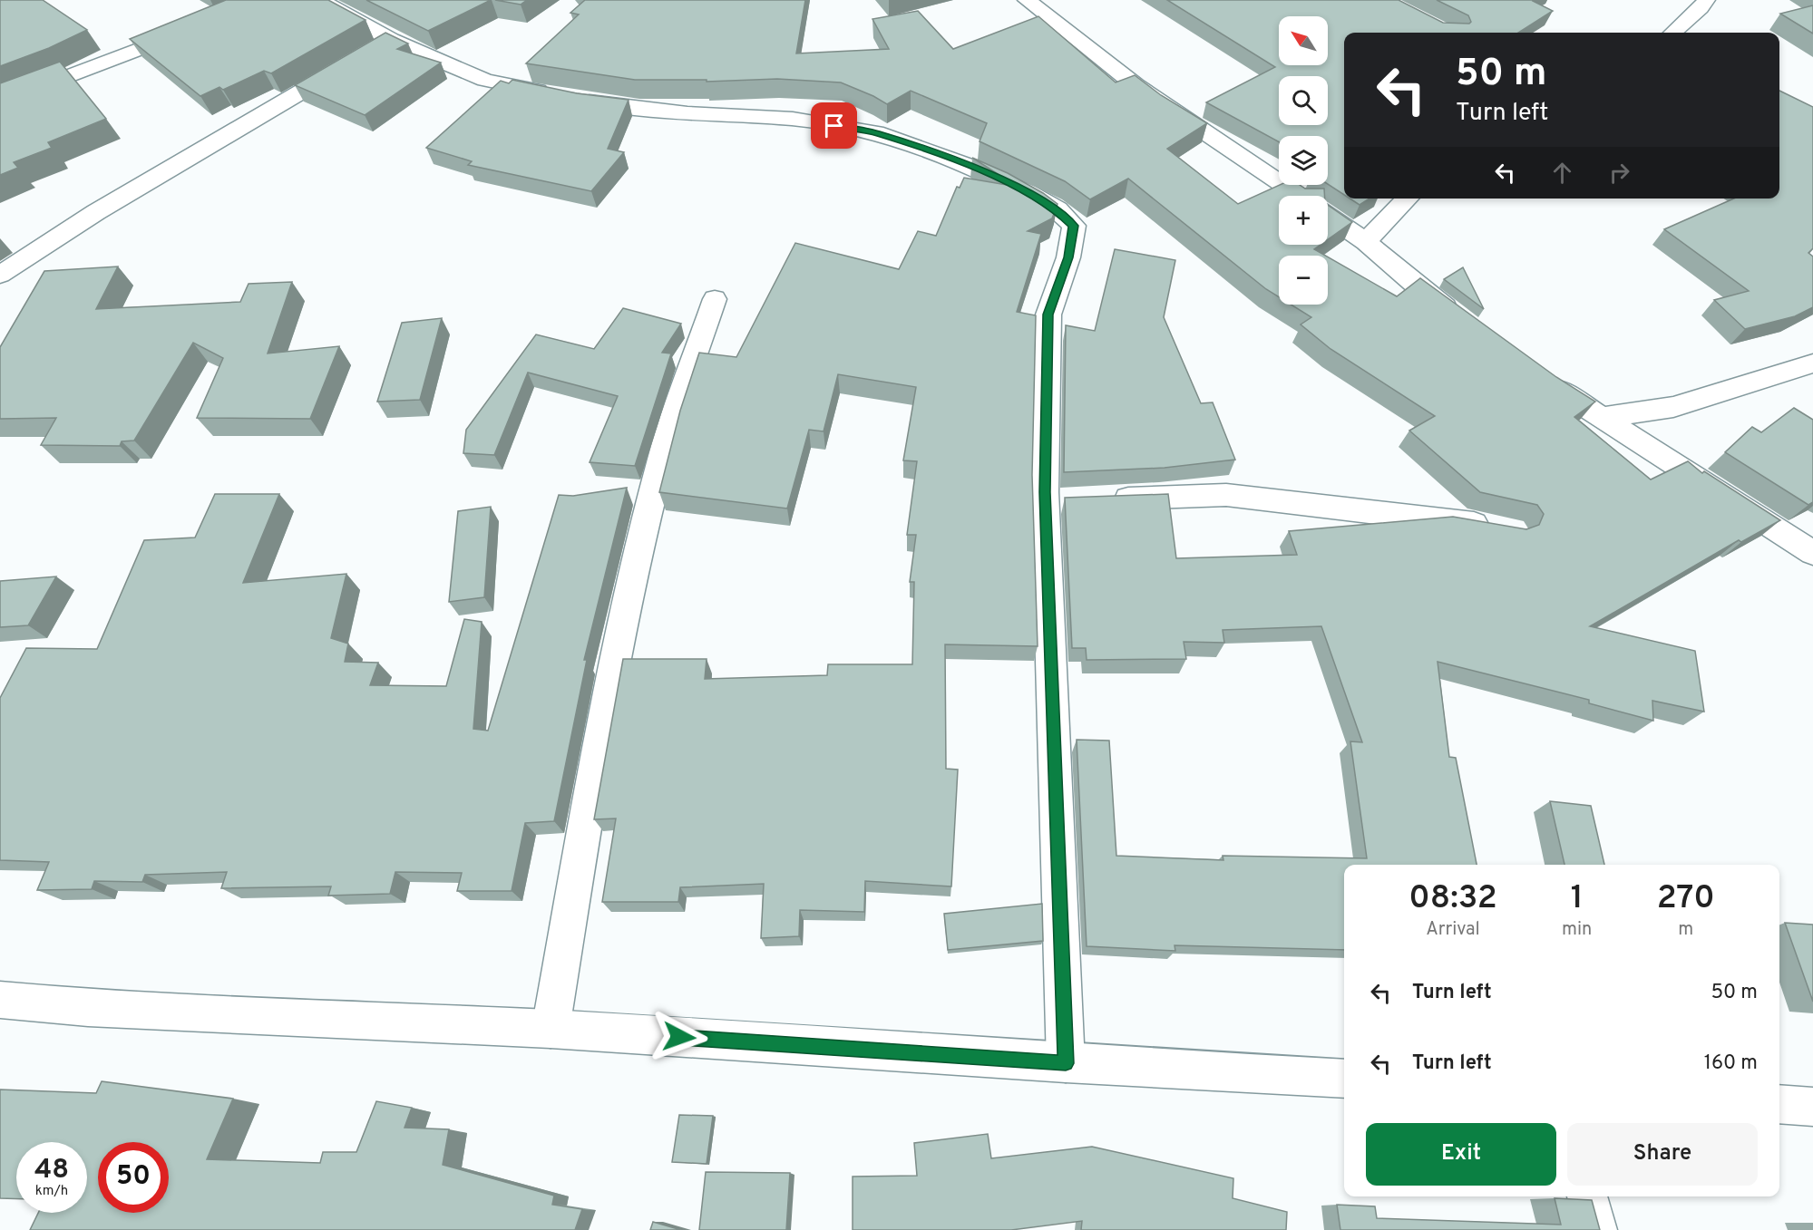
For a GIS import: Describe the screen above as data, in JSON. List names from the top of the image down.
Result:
{
  "north": "top left",
  "page": {
    "map_buttons": ["+", "−"],
    "turn": ["50 m", "Turn left"],
    "eta": [
      "08:32",
      "Arrival",
      "1",
      "min",
      "270",
      "m"
    ],
    "list": [
      {
        "name": "Turn left",
        "value": "50 m"
      },
      {
        "name": "Turn left",
        "value": "160 m"
      }
    ],
    "buttons": ["Exit", "Share"],
    "speed": "48 km/h",
    "limit": "50"
  }
}
